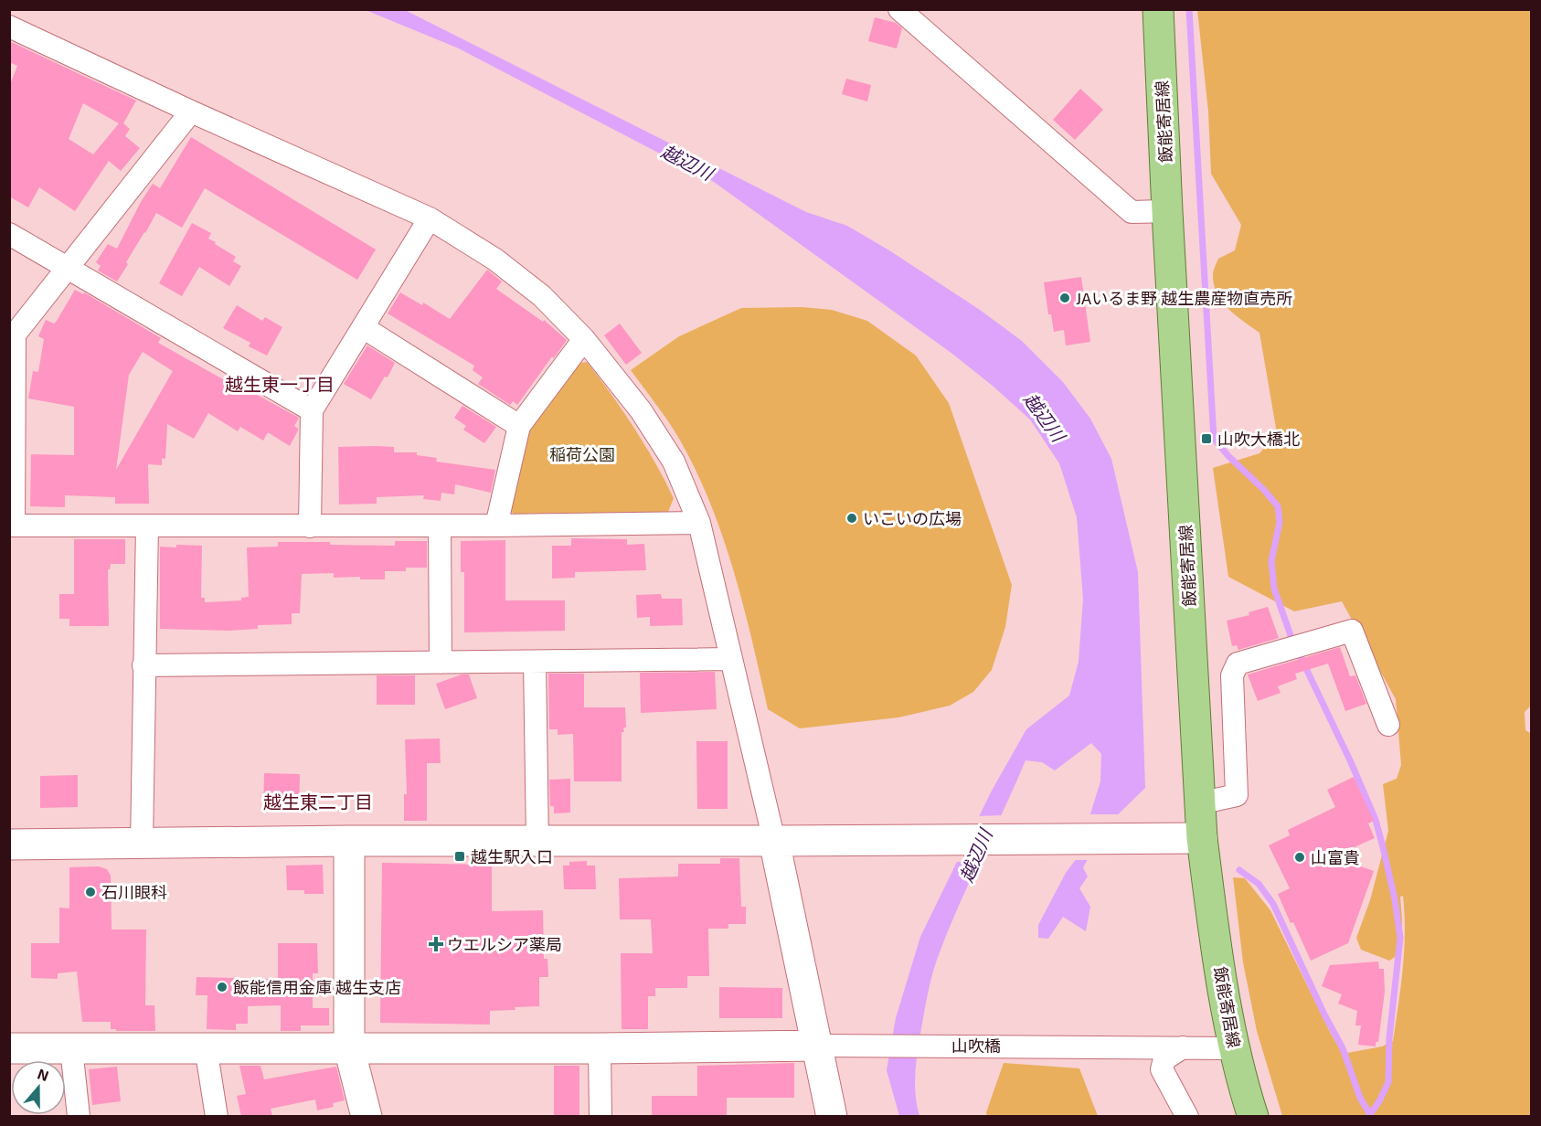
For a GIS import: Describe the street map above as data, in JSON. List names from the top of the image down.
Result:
{
  "streets": {
    "main road": ["飯能寄居線"],
    "street": ["山吹橋"]
  },
  "crossings": [
    ["飯能寄居線", "山吹橋"]
  ],
  "districts": ["越生東一丁目", "越生東二丁目"],
  "water": ["越辺川"],
  "parks": ["稲荷公園"],
  "places": {
    "other": [
      "JAいるま野 越生農産物直売所",
      "いこいの広場",
      "山富貴",
      "石川眼科",
      "飯能信用金庫 越生支店"
    ],
    "transit": ["山吹大橋北", "越生駅入口"],
    "health": ["ウエルシア薬局"]
  },
  "north": "top"
}
